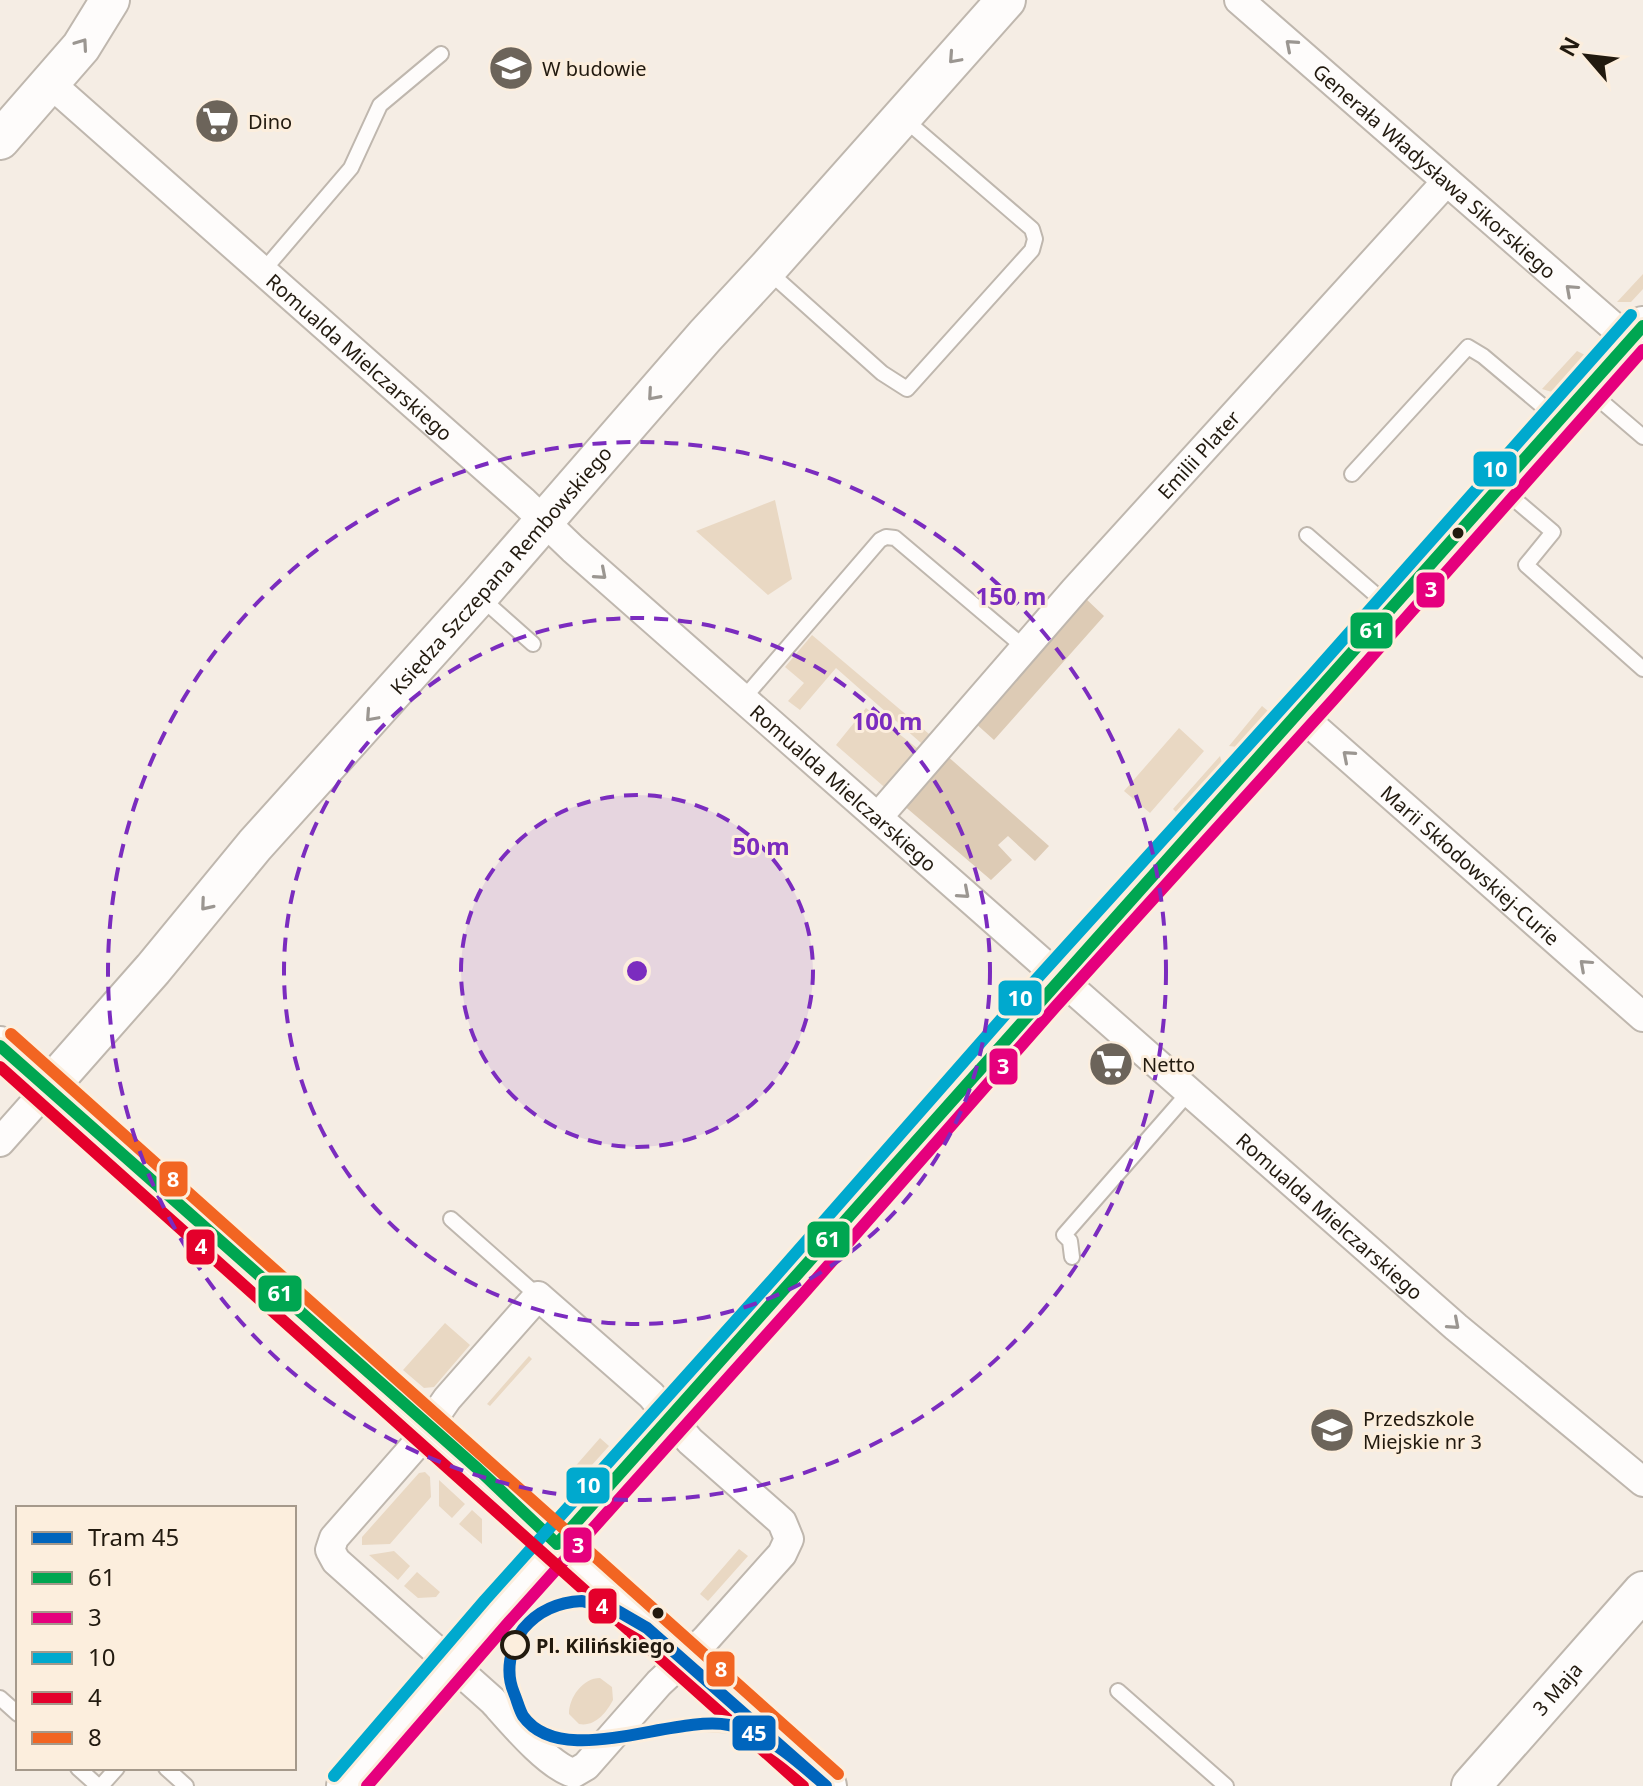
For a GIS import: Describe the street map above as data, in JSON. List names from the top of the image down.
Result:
{
  "streets": {
    "street": [
      "Generała Władysława Sikorskiego",
      "Romualda Mielczarskiego",
      "Emilii Plater",
      "Księdza Szczepana Rembowskiego",
      "Marii Skłodowskiej-Curie",
      "3 Maja"
    ]
  },
  "crossings": [
    ["Generała Władysława Sikorskiego", "Emilii Plater"],
    ["Romualda Mielczarskiego", "Emilii Plater"],
    ["Romualda Mielczarskiego", "Księdza Szczepana Rembowskiego"]
  ],
  "one_way": [
    "Generała Władysława Sikorskiego",
    "Romualda Mielczarskiego",
    "Księdza Szczepana Rembowskiego",
    "Marii Skłodowskiej-Curie"
  ],
  "places": {
    "school or university": ["W budowie", "Przedszkole Miejskie nr 3"],
    "supermarket": ["Dino", "Netto"],
    "other": ["Pl. Kilińskiego"]
  },
  "lines": [
    "transit line 10",
    "transit line 61",
    "transit line 3",
    "transit line 8",
    "transit line 4",
    "tram line 45"
  ],
  "legend": [
    "Tram 45",
    "61",
    "3",
    "10",
    "4",
    "8"
  ],
  "north": "top left",
  "rings": ["150 m", "100 m", "50 m"]
}
